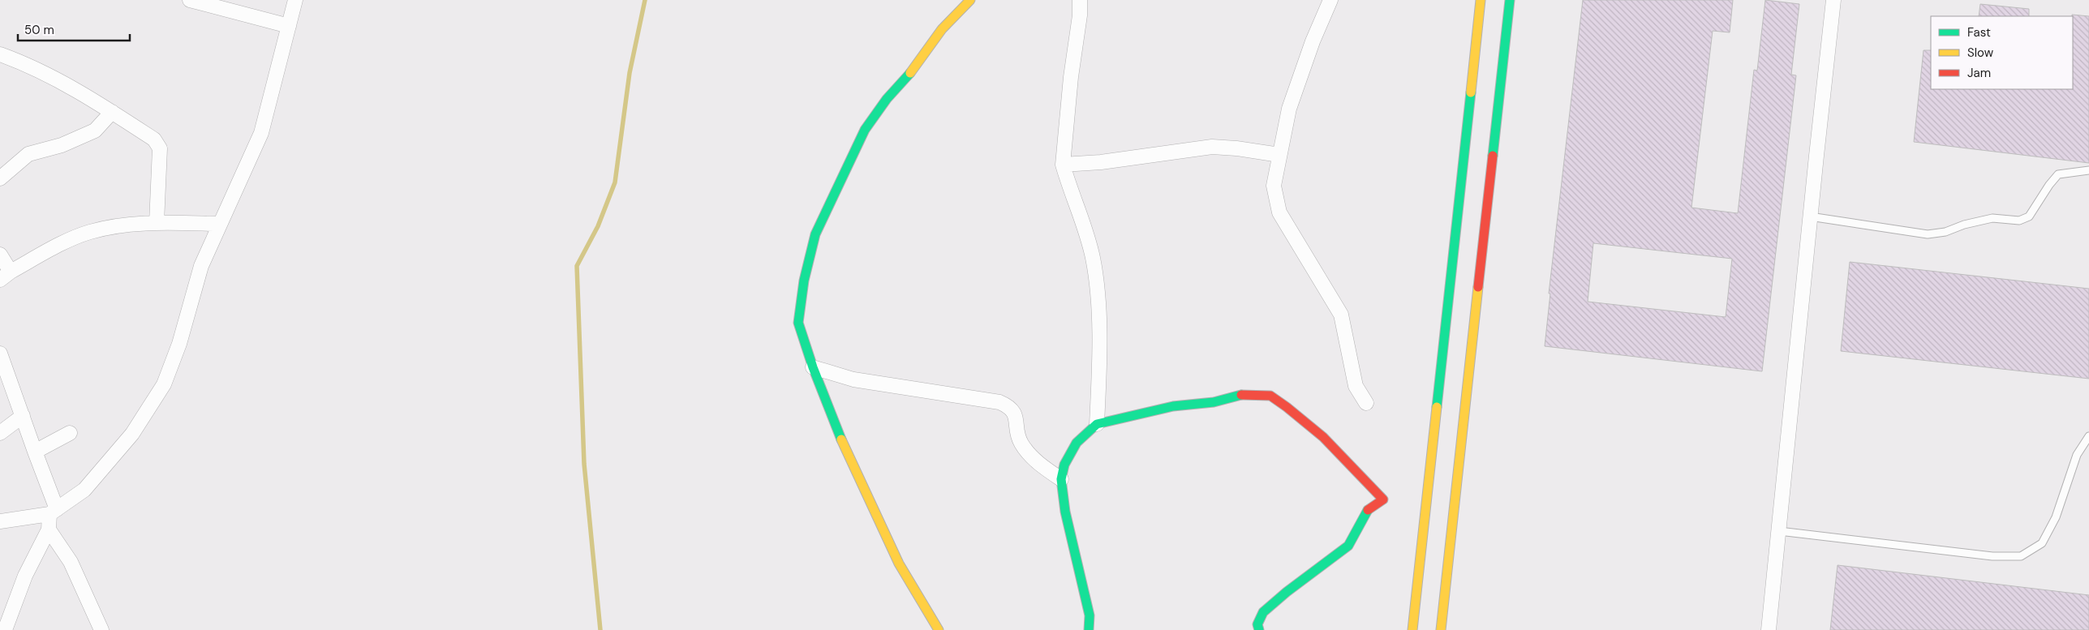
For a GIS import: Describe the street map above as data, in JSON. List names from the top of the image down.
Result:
{
  "legend": ["Fast", "Slow", "Jam"],
  "scale_bar": "50 m"
}
